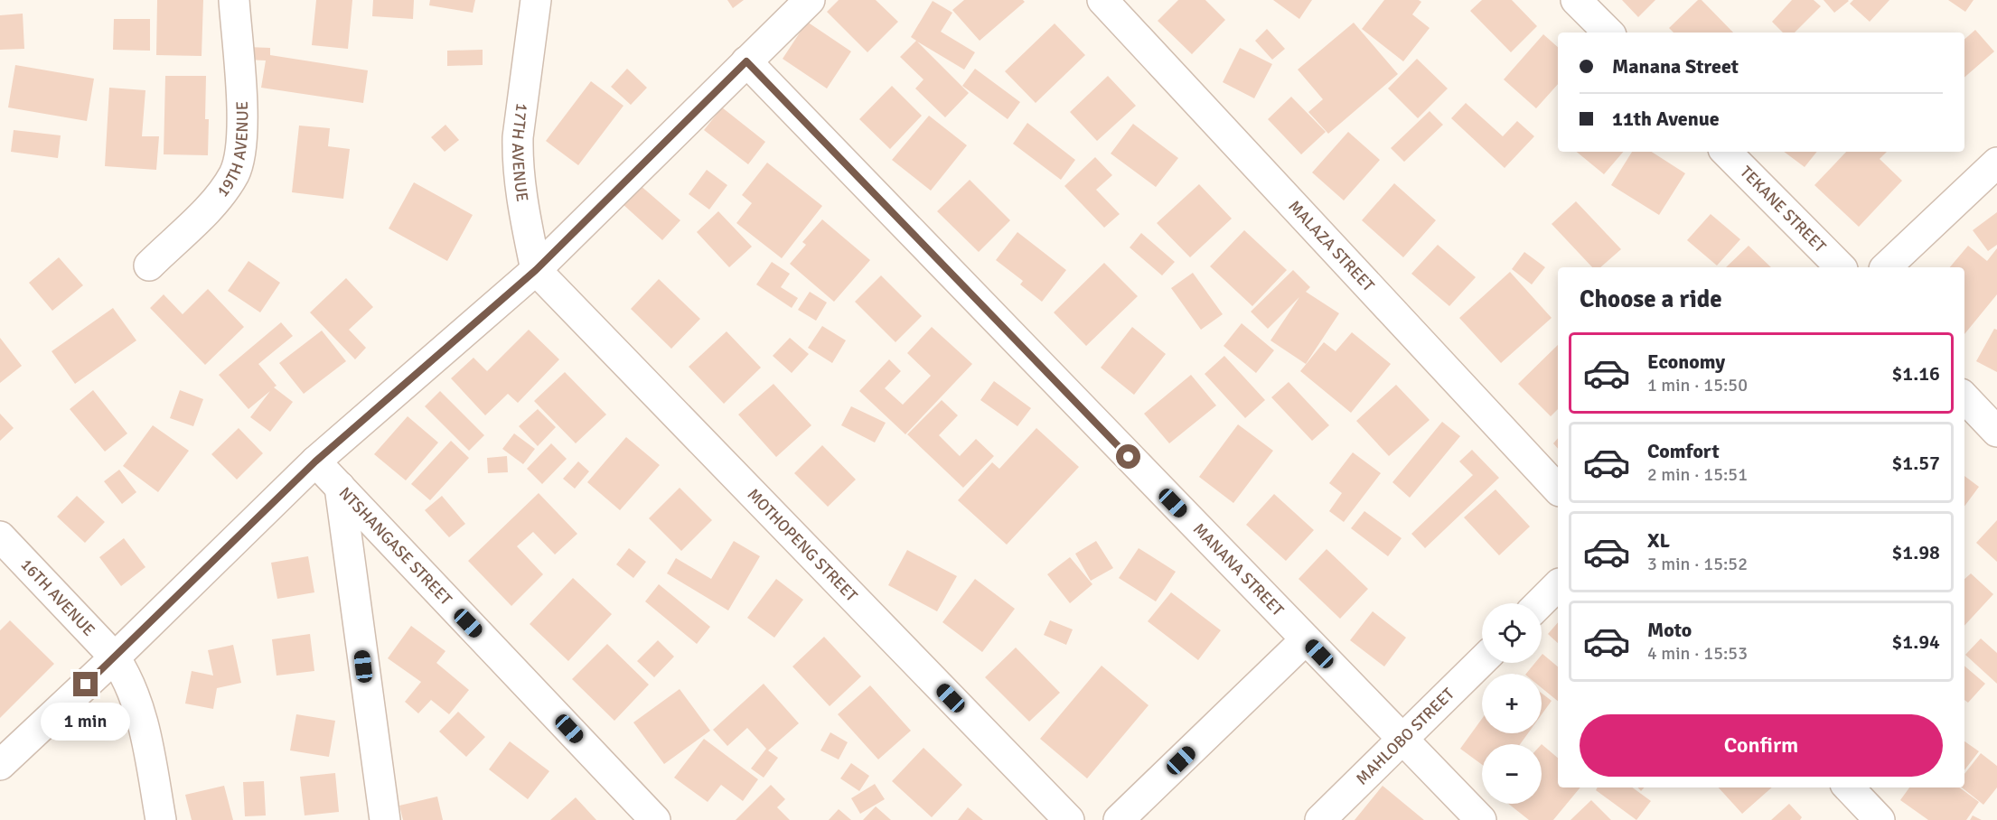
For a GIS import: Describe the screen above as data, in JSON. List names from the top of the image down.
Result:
{
  "streets": {
    "street": [
      "19TH AVENUE",
      "17TH AVENUE",
      "TEKANE STREET",
      "MALAZA STREET",
      "MOTHOPENG STREET",
      "NTSHANGASE STREET",
      "MANANA STREET",
      "16TH AVENUE",
      "MAHLOBO STREET"
    ]
  },
  "crossings": [
    ["17TH AVENUE", "MOTHOPENG STREET"],
    ["MANANA STREET", "MAHLOBO STREET"]
  ],
  "page": {
    "banner": ["Manana Street", "11th Avenue"],
    "heading": "Choose a ride",
    "list": [
      {
        "name": "Economy",
        "note": "1 min · 15:50",
        "value": "$1.16"
      },
      {
        "name": "Comfort",
        "note": "2 min · 15:51",
        "value": "$1.57"
      },
      {
        "name": "XL",
        "note": "3 min · 15:52",
        "value": "$1.98"
      },
      {
        "name": "Moto",
        "note": "4 min · 15:53",
        "value": "$1.94"
      }
    ],
    "map_buttons": ["+", "−"],
    "bubble": "1 min",
    "buttons": "Confirm"
  }
}
